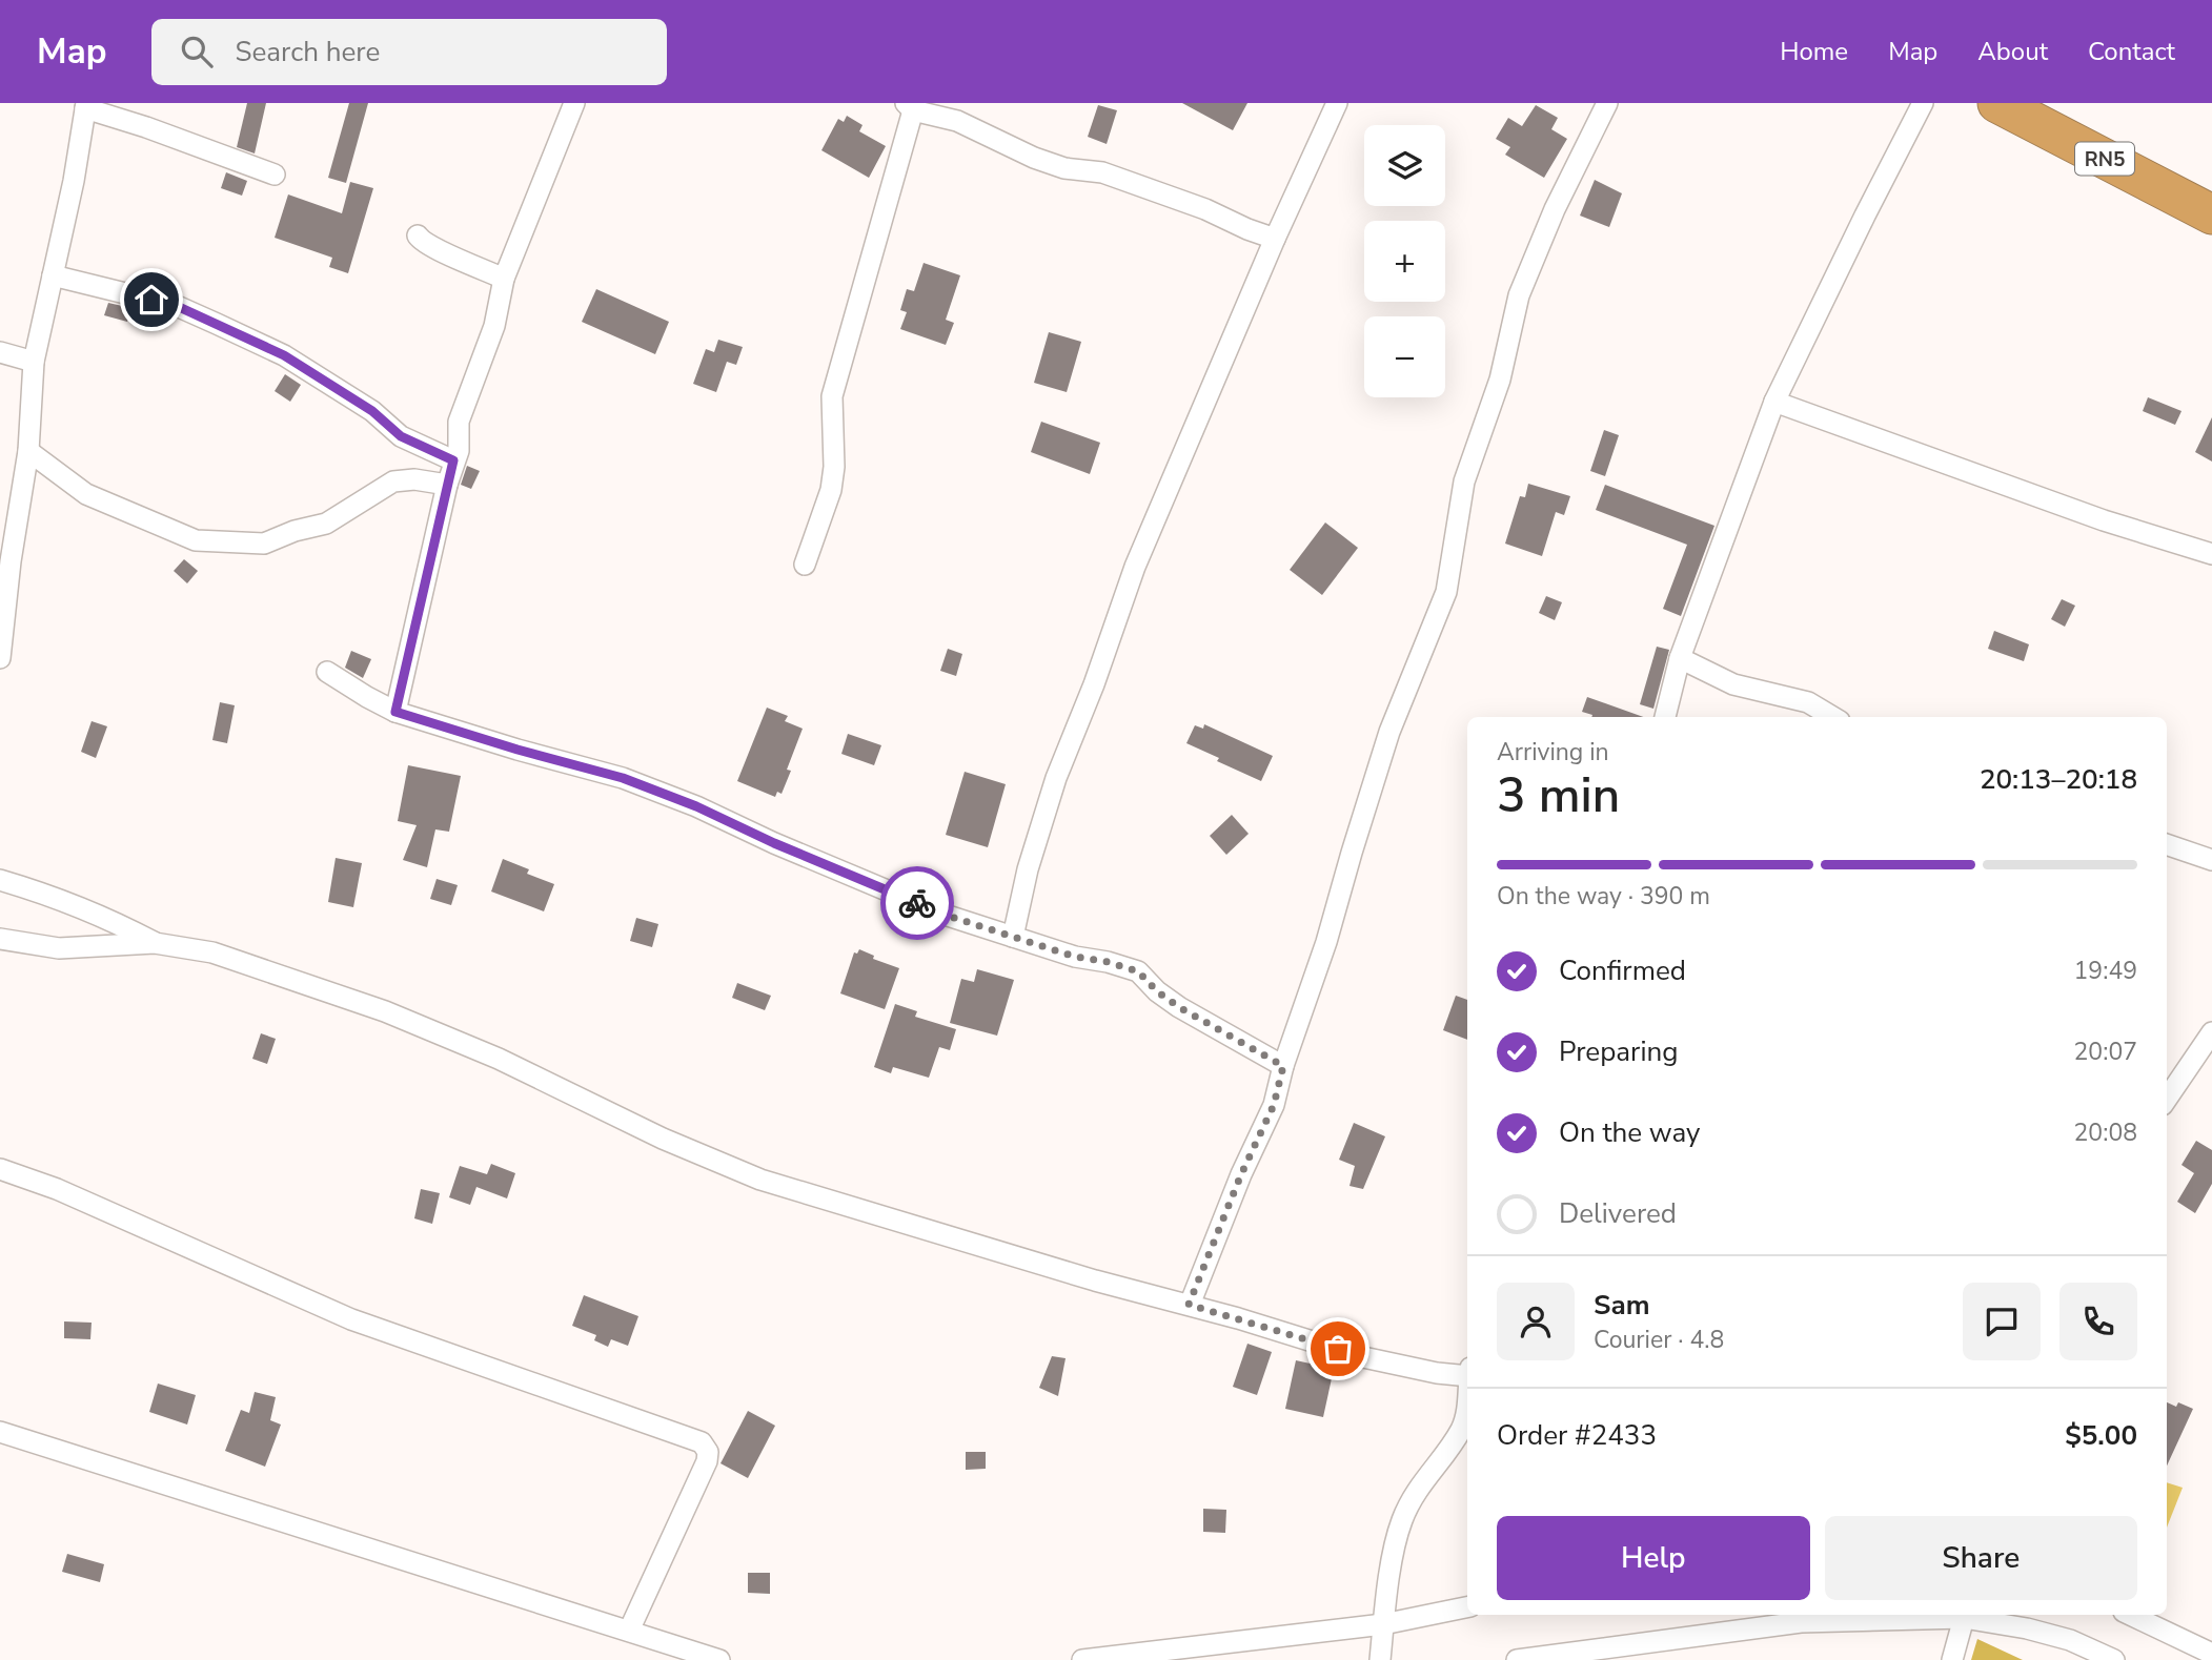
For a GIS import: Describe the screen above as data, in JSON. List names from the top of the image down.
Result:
{
  "streets": {
    "highway": ["RN5"]
  },
  "page": {
    "header": "Map",
    "search": "Search here",
    "nav": [
      "Home",
      "Map",
      "About",
      "Contact"
    ],
    "map_buttons": ["+", "−"],
    "heading": ["3 min", "Arriving in", "20:13–20:18"],
    "panel": [
      "Sam",
      "Courier · 4.8",
      "Order #2433",
      "$5.00"
    ],
    "bar": "On the way · 390 m",
    "list": [
      ["Confirmed", "19:49"],
      ["Preparing", "20:07"],
      ["On the way", "20:08"],
      "Delivered"
    ],
    "buttons": ["Help", "Share"]
  }
}
